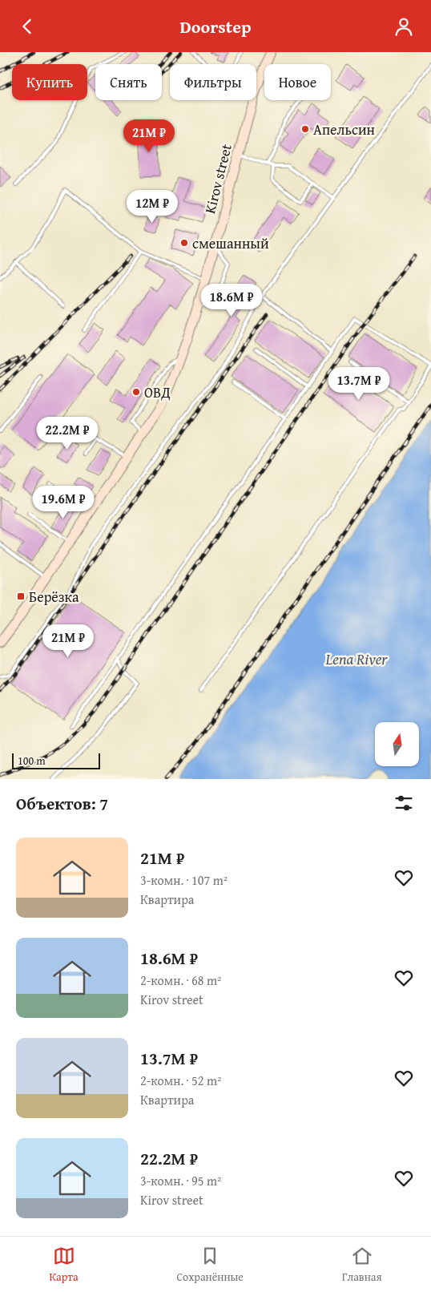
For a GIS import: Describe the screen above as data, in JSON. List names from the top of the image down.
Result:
{
  "streets": {
    "main road": ["Kirov street"]
  },
  "water": ["Lena River"],
  "places": {
    "other": ["Апельсин", "смешанный", "ОВД"],
    "transit": ["Берёзка"]
  },
  "scale_bar": "100 m",
  "north": "top",
  "page": {
    "header": "Doorstep",
    "chip": [
      "Купить",
      "Снять",
      "Фильтры",
      "Новое"
    ],
    "price": [
      "21M ₽",
      "12M ₽",
      "18.6M ₽",
      "13.7M ₽",
      "22.2M ₽",
      "19.6M ₽",
      "21M ₽"
    ],
    "scale": "100 m",
    "heading": "Объектов: 7",
    "list": [
      {
        "name": "21M ₽",
        "note": "3-комн. · 107 m² · Квартира"
      },
      {
        "name": "18.6M ₽",
        "note": "2-комн. · 68 m² · Kirov street"
      },
      {
        "name": "13.7M ₽",
        "note": "2-комн. · 52 m² · Квартира"
      },
      {
        "name": "22.2M ₽",
        "note": "3-комн. · 95 m² · Kirov street"
      }
    ],
    "tabs": ["Карта", "Сохранённые", "Главная"]
  }
}
